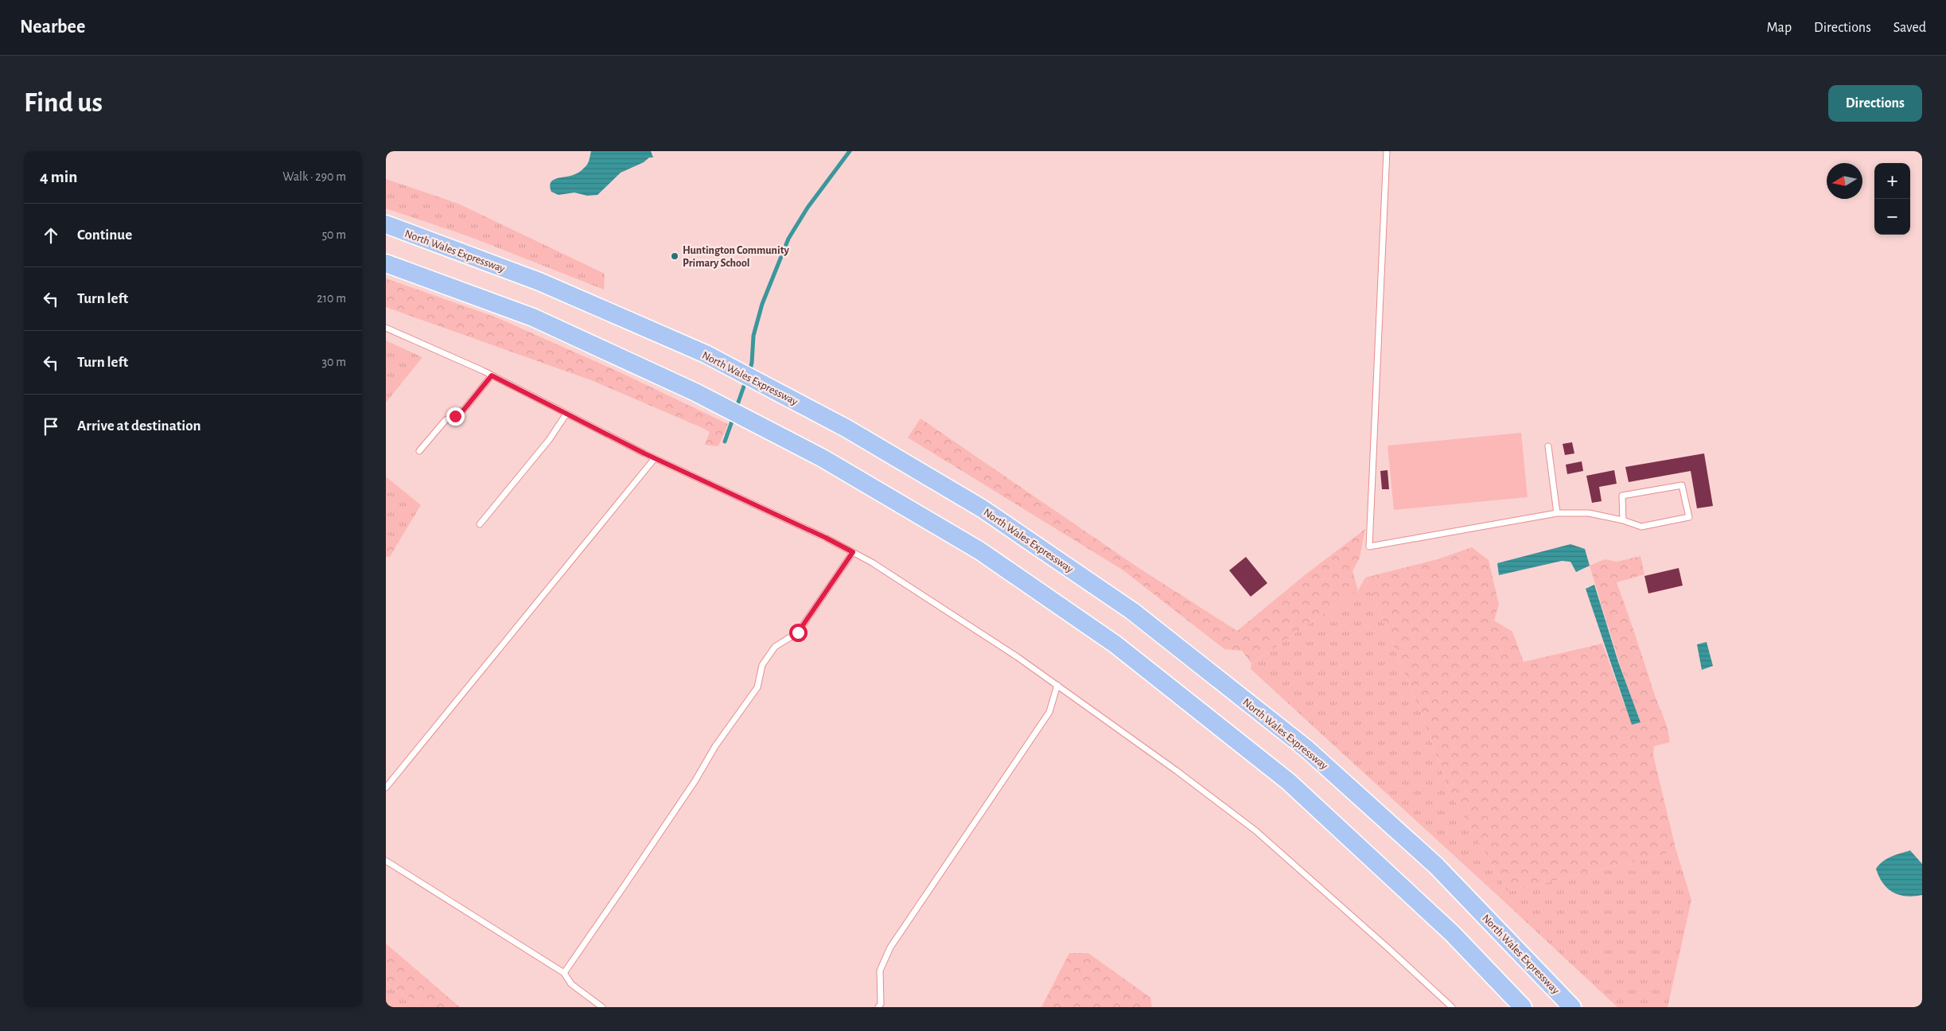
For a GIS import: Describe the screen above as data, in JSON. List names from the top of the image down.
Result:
{
  "streets": {
    "highway": ["North Wales Expressway"]
  },
  "places": ["Huntington Community Primary School"],
  "north": "left",
  "page": {
    "header": "Nearbee",
    "nav": ["Map", "Directions", "Saved"],
    "buttons": "Directions",
    "title": "Find us",
    "heading": ["4 min", "Walk · 290 m"],
    "map_buttons": ["+", "−"],
    "list": [
      ["Continue", "50 m"],
      ["Turn left", "210 m"],
      ["Turn left", "30 m"],
      "Arrive at destination"
    ]
  }
}
